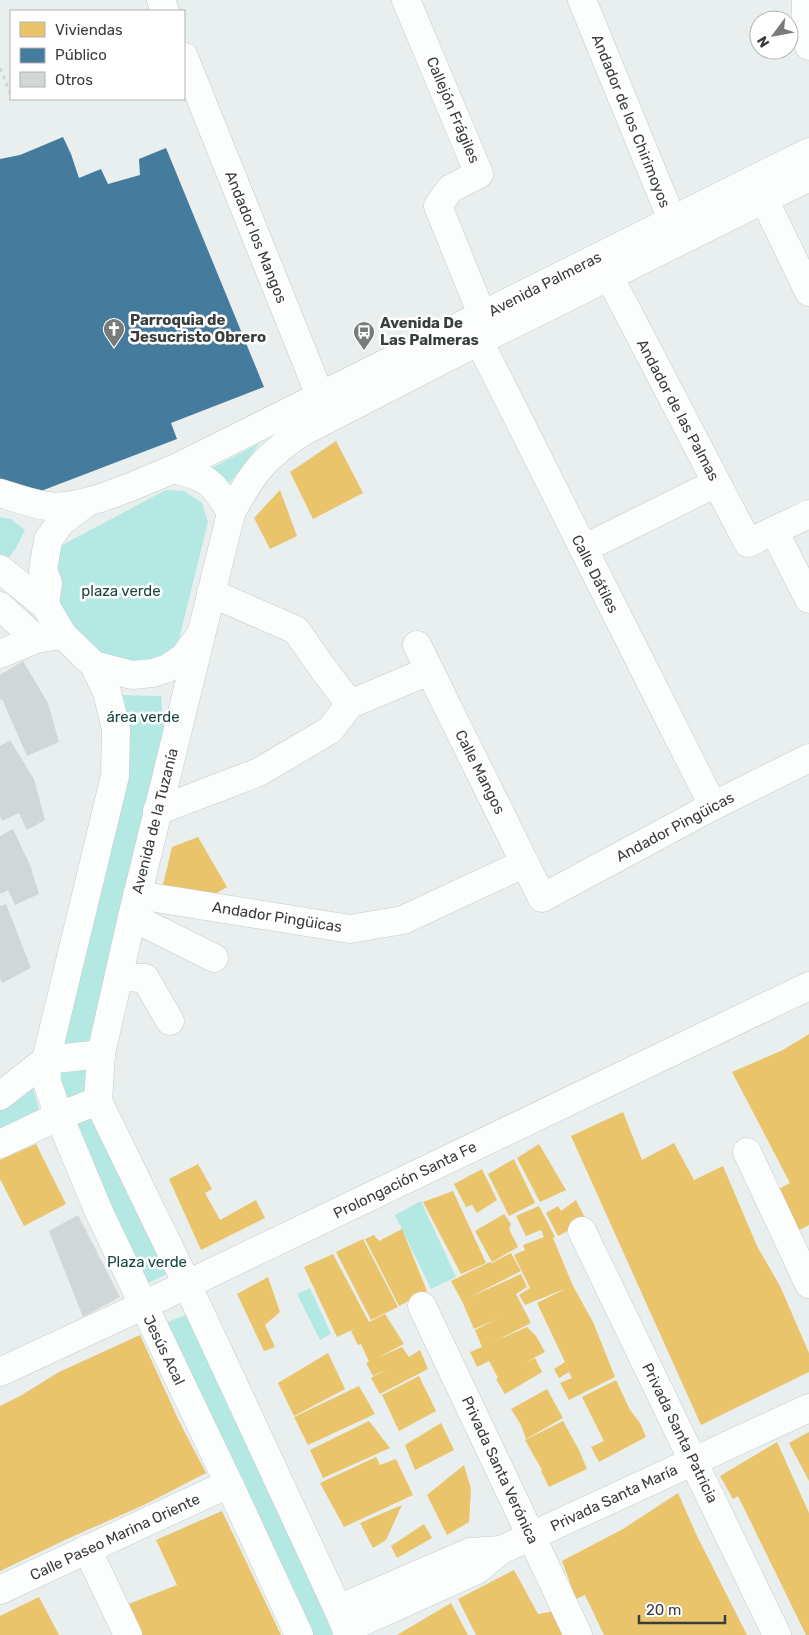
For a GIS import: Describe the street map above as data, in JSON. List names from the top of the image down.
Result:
{
  "streets": {
    "street": [
      "Callejón Frágiles",
      "Andador de los Chirimoyos",
      "Andador los Mangos",
      "Avenida Palmeras",
      "Andador de las Palmas",
      "Calle Dátiles",
      "Calle Mangos",
      "Avenida de la Tuzanía",
      "Andador Pingüicas",
      "Prolongación Santa Fe",
      "Jesús Acal",
      "Privada Santa Patricia",
      "Privada Santa Verónica",
      "Privada Santa María",
      "Calle Paseo Marina Oriente"
    ]
  },
  "crossings": [
    ["Callejón Frágiles", "Avenida Palmeras"],
    ["Callejón Frágiles", "Calle Dátiles"],
    ["Andador de los Chirimoyos", "Avenida Palmeras"],
    ["Andador los Mangos", "Avenida Palmeras"],
    ["Avenida Palmeras", "Andador de las Palmas"],
    ["Avenida Palmeras", "Calle Dátiles"],
    ["Avenida Palmeras", "Avenida de la Tuzanía"],
    ["Calle Dátiles", "Andador Pingüicas"],
    ["Calle Mangos", "Andador Pingüicas"],
    ["Avenida de la Tuzanía", "Andador Pingüicas"],
    ["Prolongación Santa Fe", "Jesús Acal"],
    ["Jesús Acal", "Calle Paseo Marina Oriente"],
    ["Privada Santa Patricia", "Privada Santa María"],
    ["Privada Santa Verónica", "Privada Santa María"]
  ],
  "parks": ["plaza verde", "área verde", "Plaza verde"],
  "places": {
    "church": ["Parroquia de Jesucristo Obrero"],
    "bus stop": ["Avenida De Las Palmeras"]
  },
  "legend": ["Viviendas", "Público", "Otros"],
  "scale_bar": "20 m",
  "north": "bottom left"
}
